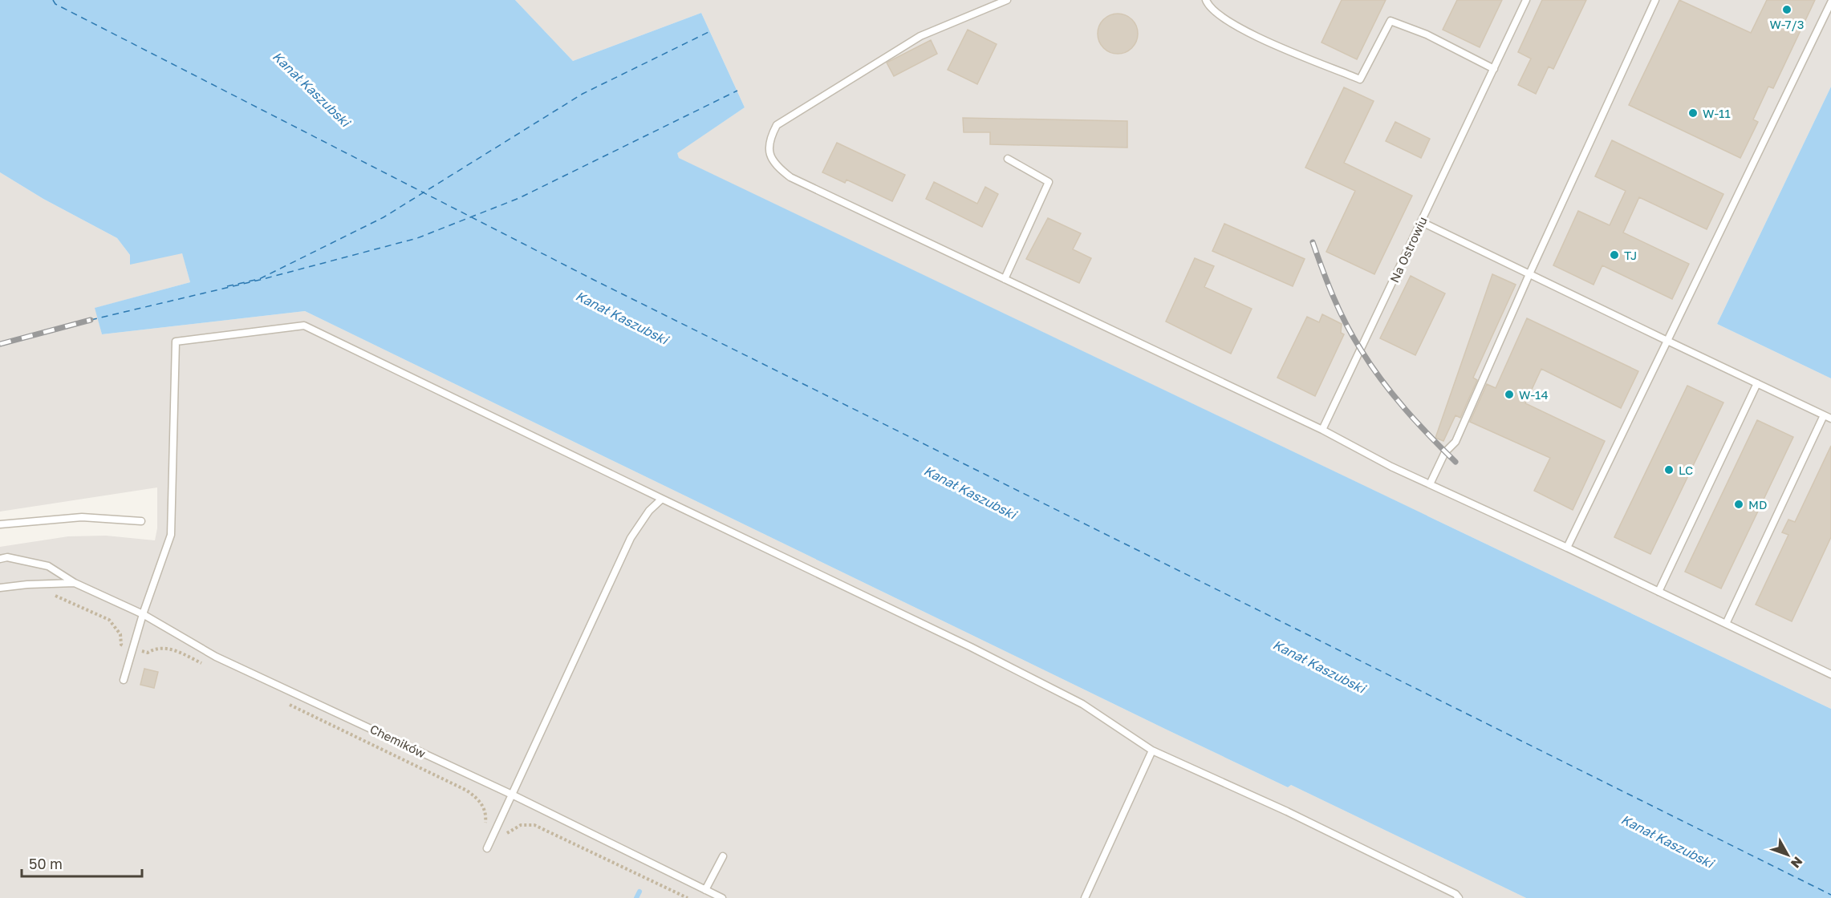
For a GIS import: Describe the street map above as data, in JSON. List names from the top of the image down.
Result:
{
  "streets": {
    "lane": ["Na Ostrowiu", "Chemików"]
  },
  "water": ["Kanał Kaszubski"],
  "places": [
    "W-7/3",
    "W-11",
    "TJ",
    "W-14",
    "LC",
    "MD"
  ],
  "scale_bar": "50 m",
  "north": "bottom right"
}
